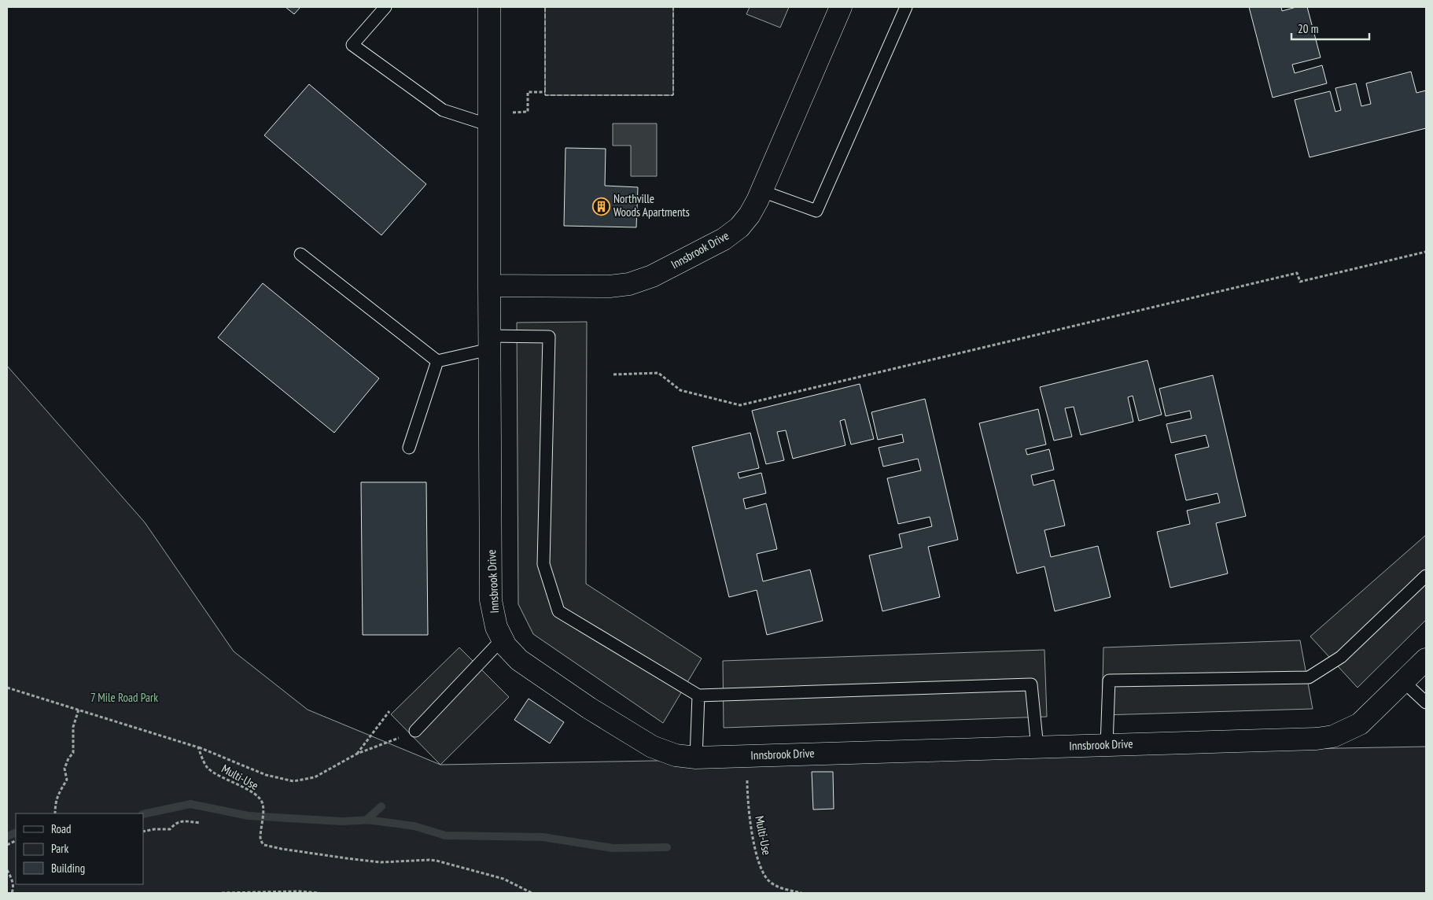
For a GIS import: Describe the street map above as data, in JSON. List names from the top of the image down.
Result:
{
  "streets": {
    "street": ["Innsbrook Drive"],
    "path": ["Multi-Use"]
  },
  "crossings": [
    ["Innsbrook Drive", "Multi-Use"]
  ],
  "parks": ["7 Mile Road Park"],
  "places": {
    "building": ["Northville Woods Apartments"]
  },
  "legend": ["Road", "Park", "Building"],
  "scale_bar": "20 m"
}
